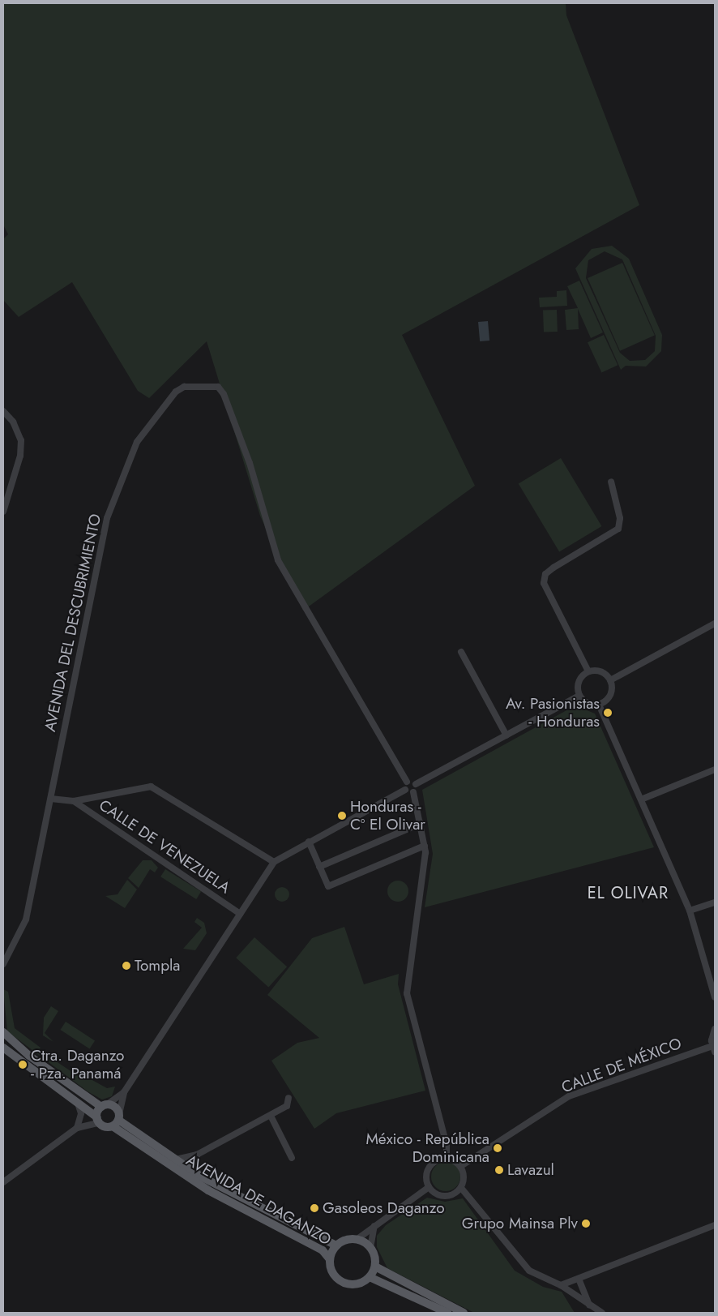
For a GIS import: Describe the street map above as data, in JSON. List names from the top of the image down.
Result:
{
  "streets": {
    "main road": ["AVENIDA DE DAGANZO"],
    "street": ["AVENIDA DEL DESCUBRIMIENTO", "CALLE DE VENEZUELA", "CALLE DE MÉXICO"]
  },
  "districts": ["EL OLIVAR"],
  "places": [
    "Av. Pasionistas - Honduras",
    "Honduras - Cº El Olivar",
    "Tompla",
    "Ctra. Daganzo - Pza. Panamá",
    "México - República Dominicana",
    "Lavazul",
    "Gasoleos Daganzo",
    "Grupo Mainsa Plv"
  ]
}
